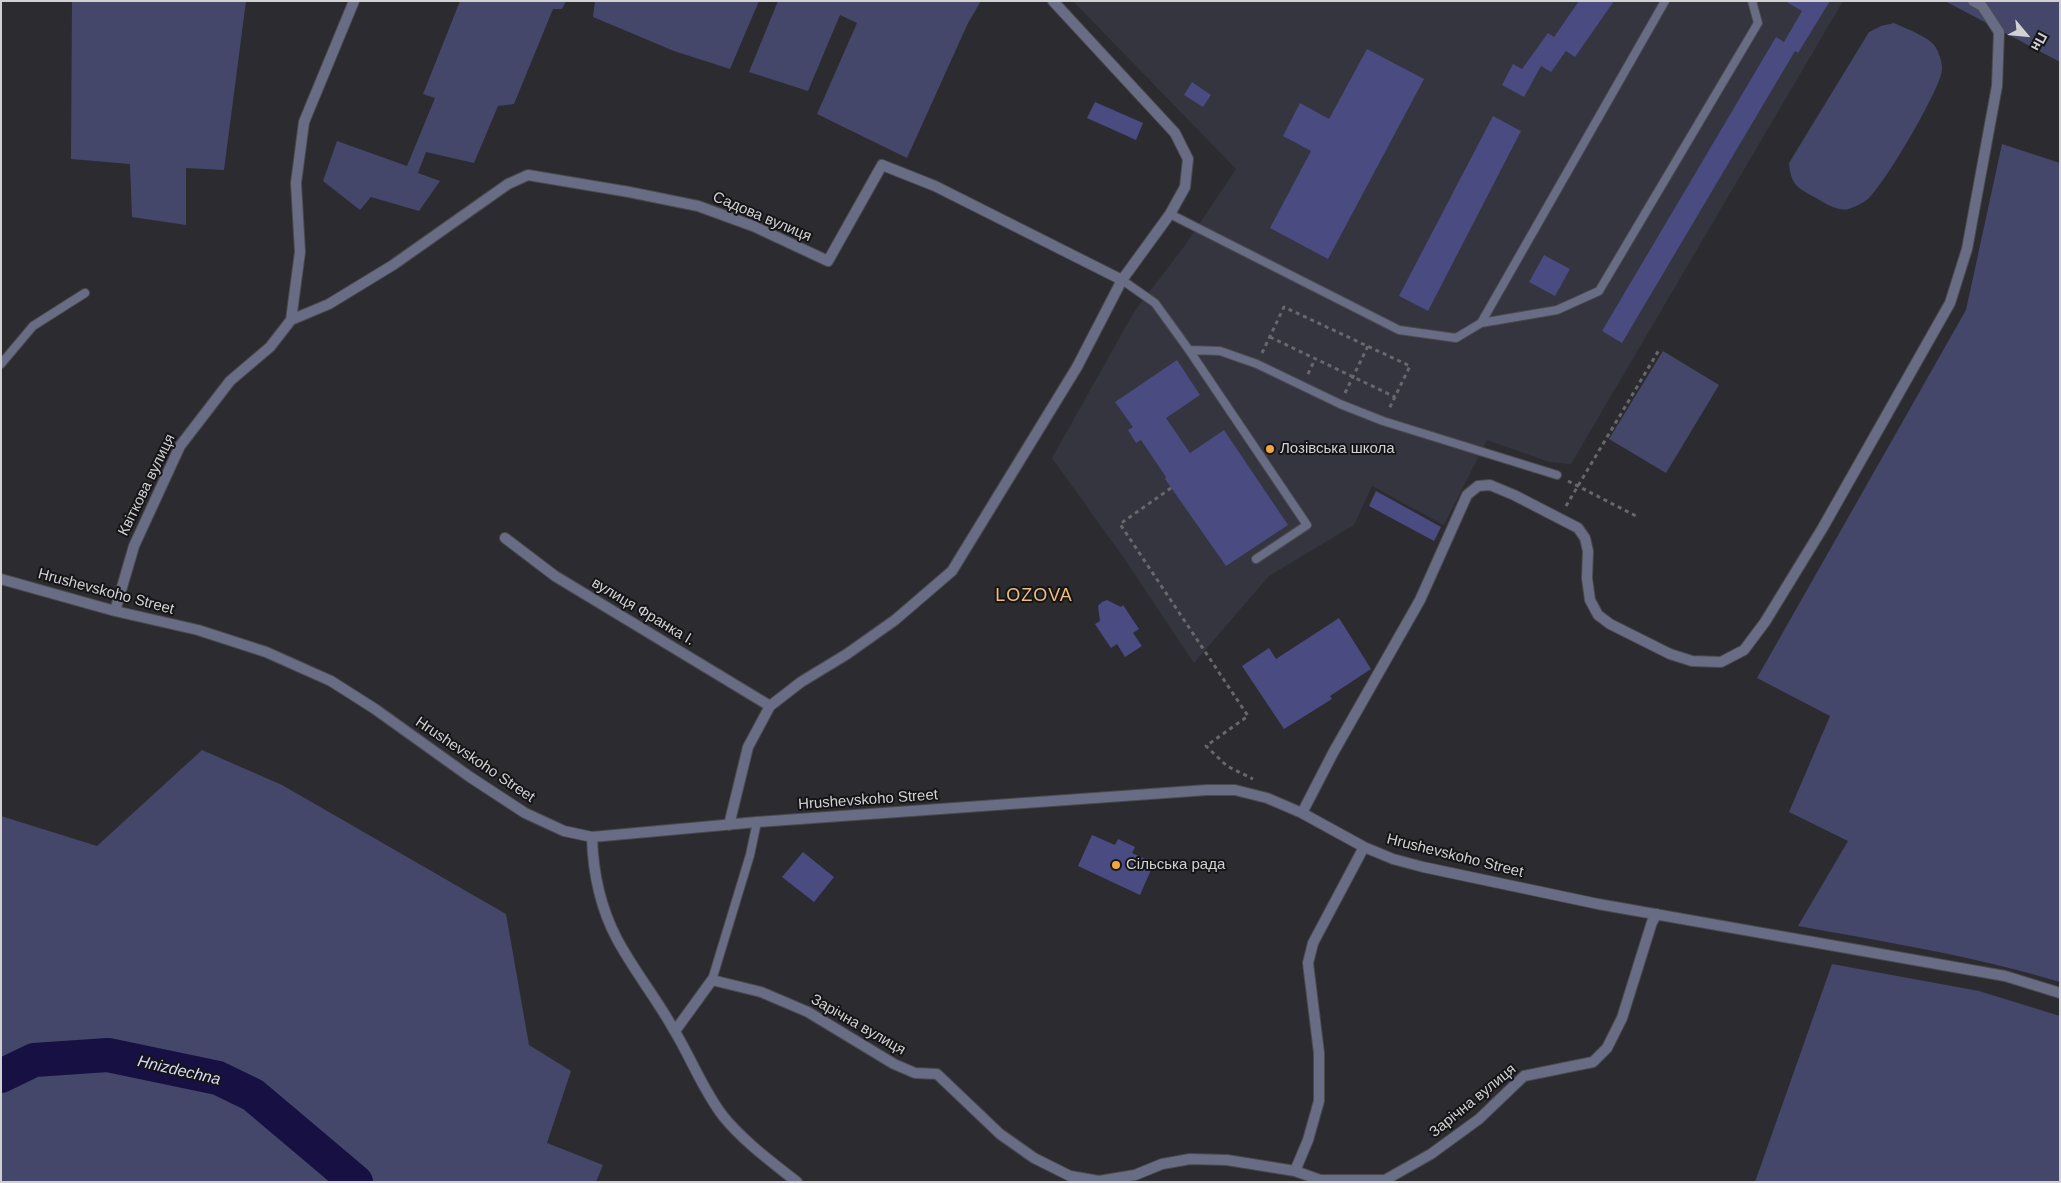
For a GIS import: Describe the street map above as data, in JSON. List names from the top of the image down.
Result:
{
  "streets": {
    "street": [
      "Садова вулиця",
      "Квіткова вулиця",
      "Hrushevskoho Street",
      "вулиця Франка І.",
      "Зарічна вулиця"
    ]
  },
  "crossings": [
    ["Садова вулиця", "Квіткова вулиця"],
    ["Квіткова вулиця", "Hrushevskoho Street"],
    ["Hrushevskoho Street", "Зарічна вулиця"]
  ],
  "districts": ["LOZOVA"],
  "water": ["Hnizdechna"],
  "places": ["Лозівська школа", "Сільська рада"],
  "north": "bottom right"
}
